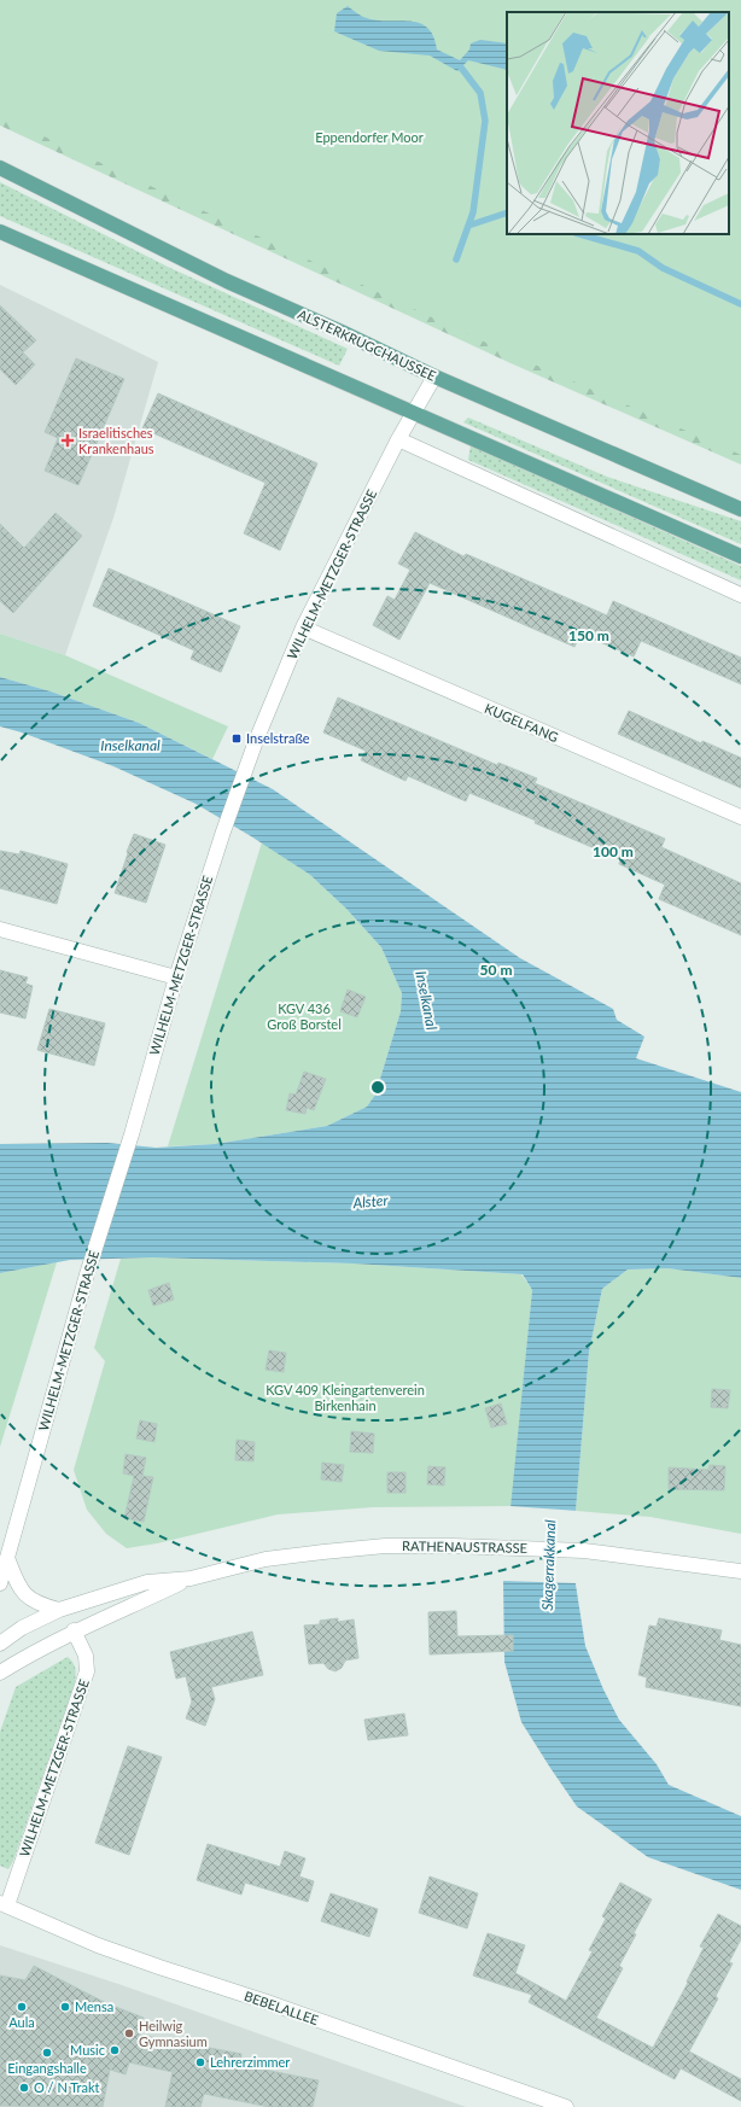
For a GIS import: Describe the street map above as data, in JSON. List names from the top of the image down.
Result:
{
  "streets": {
    "main road": ["ALSTERKRUGCHAUSSEE"],
    "street": [
      "WILHELM-METZGER-STRASSE",
      "KUGELFANG",
      "RATHENAUSTRASSE",
      "BEBELALLEE"
    ]
  },
  "crossings": [
    ["ALSTERKRUGCHAUSSEE", "WILHELM-METZGER-STRASSE"],
    ["WILHELM-METZGER-STRASSE", "KUGELFANG"],
    ["WILHELM-METZGER-STRASSE", "RATHENAUSTRASSE"],
    ["WILHELM-METZGER-STRASSE", "BEBELALLEE"]
  ],
  "water": ["Inselkanal", "Alster", "Skagerrakkanal"],
  "parks": ["Eppendorfer Moor", "KGV 436 Groß Borstel", "KGV 409 Kleingartenverein Birkenhain"],
  "places": {
    "health": ["Israelitisches Krankenhaus"],
    "transit": ["Inselstraße"],
    "other": [
      "Aula",
      "Mensa",
      "Heilwig Gymnasium",
      "Music",
      "Eingangshalle",
      "Lehrerzimmer",
      "O / N Trakt"
    ]
  },
  "rings": ["150 m", "100 m", "50 m"]
}
